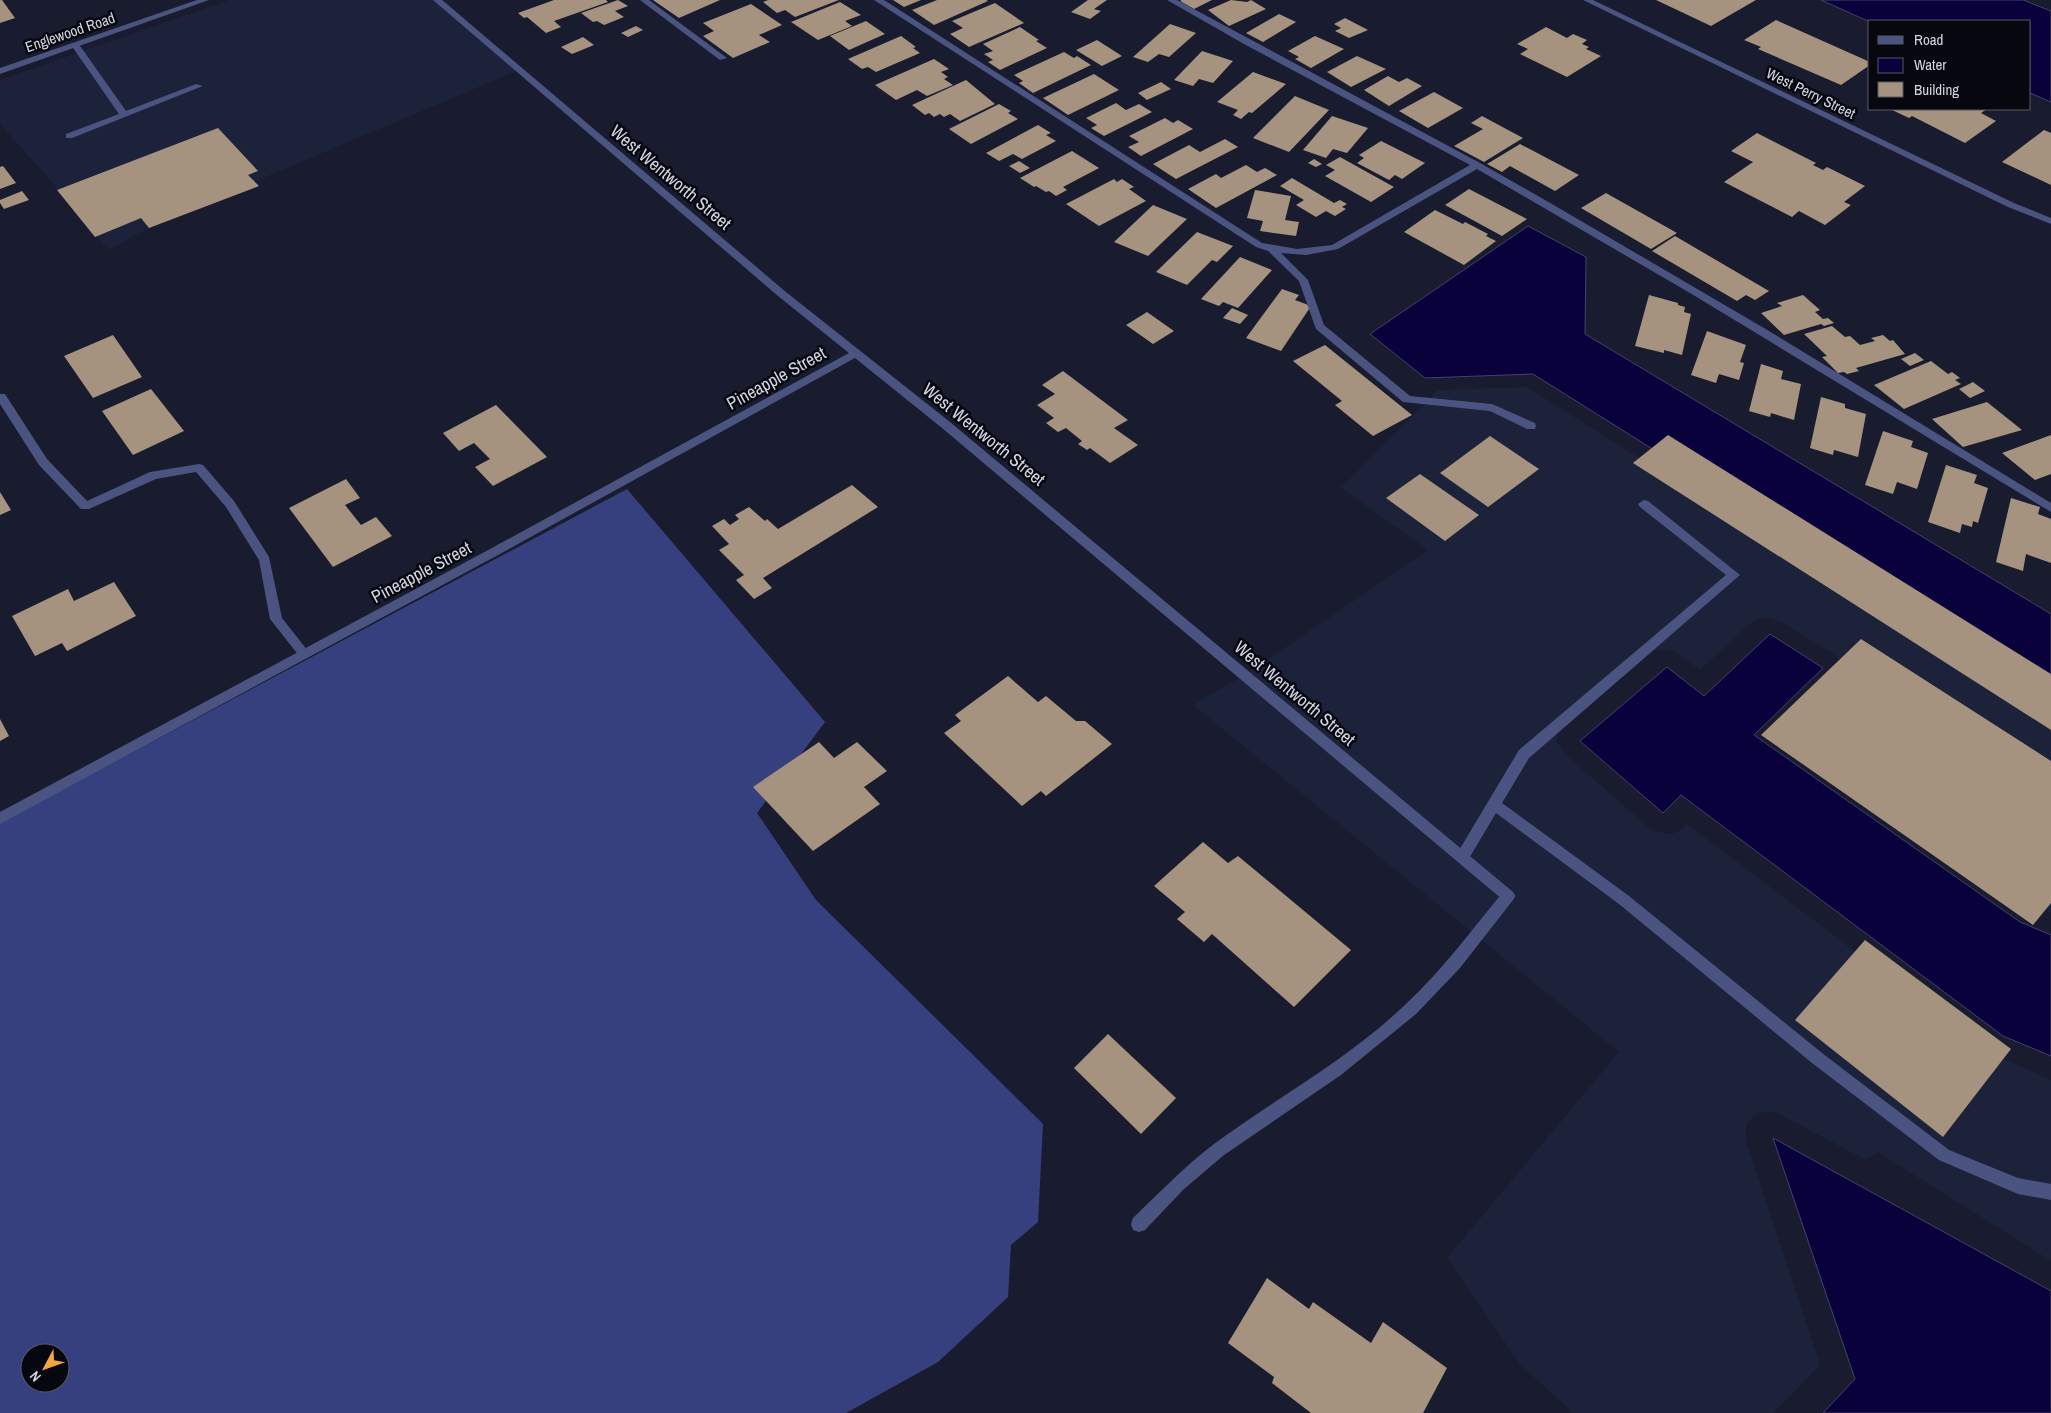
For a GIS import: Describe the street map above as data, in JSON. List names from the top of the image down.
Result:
{
  "streets": {
    "street": [
      "Englewood Road",
      "West Perry Street",
      "West Wentworth Street",
      "Pineapple Street"
    ]
  },
  "crossings": [
    ["West Wentworth Street", "Pineapple Street"]
  ],
  "legend": ["Road", "Water", "Building"],
  "north": "bottom left"
}
